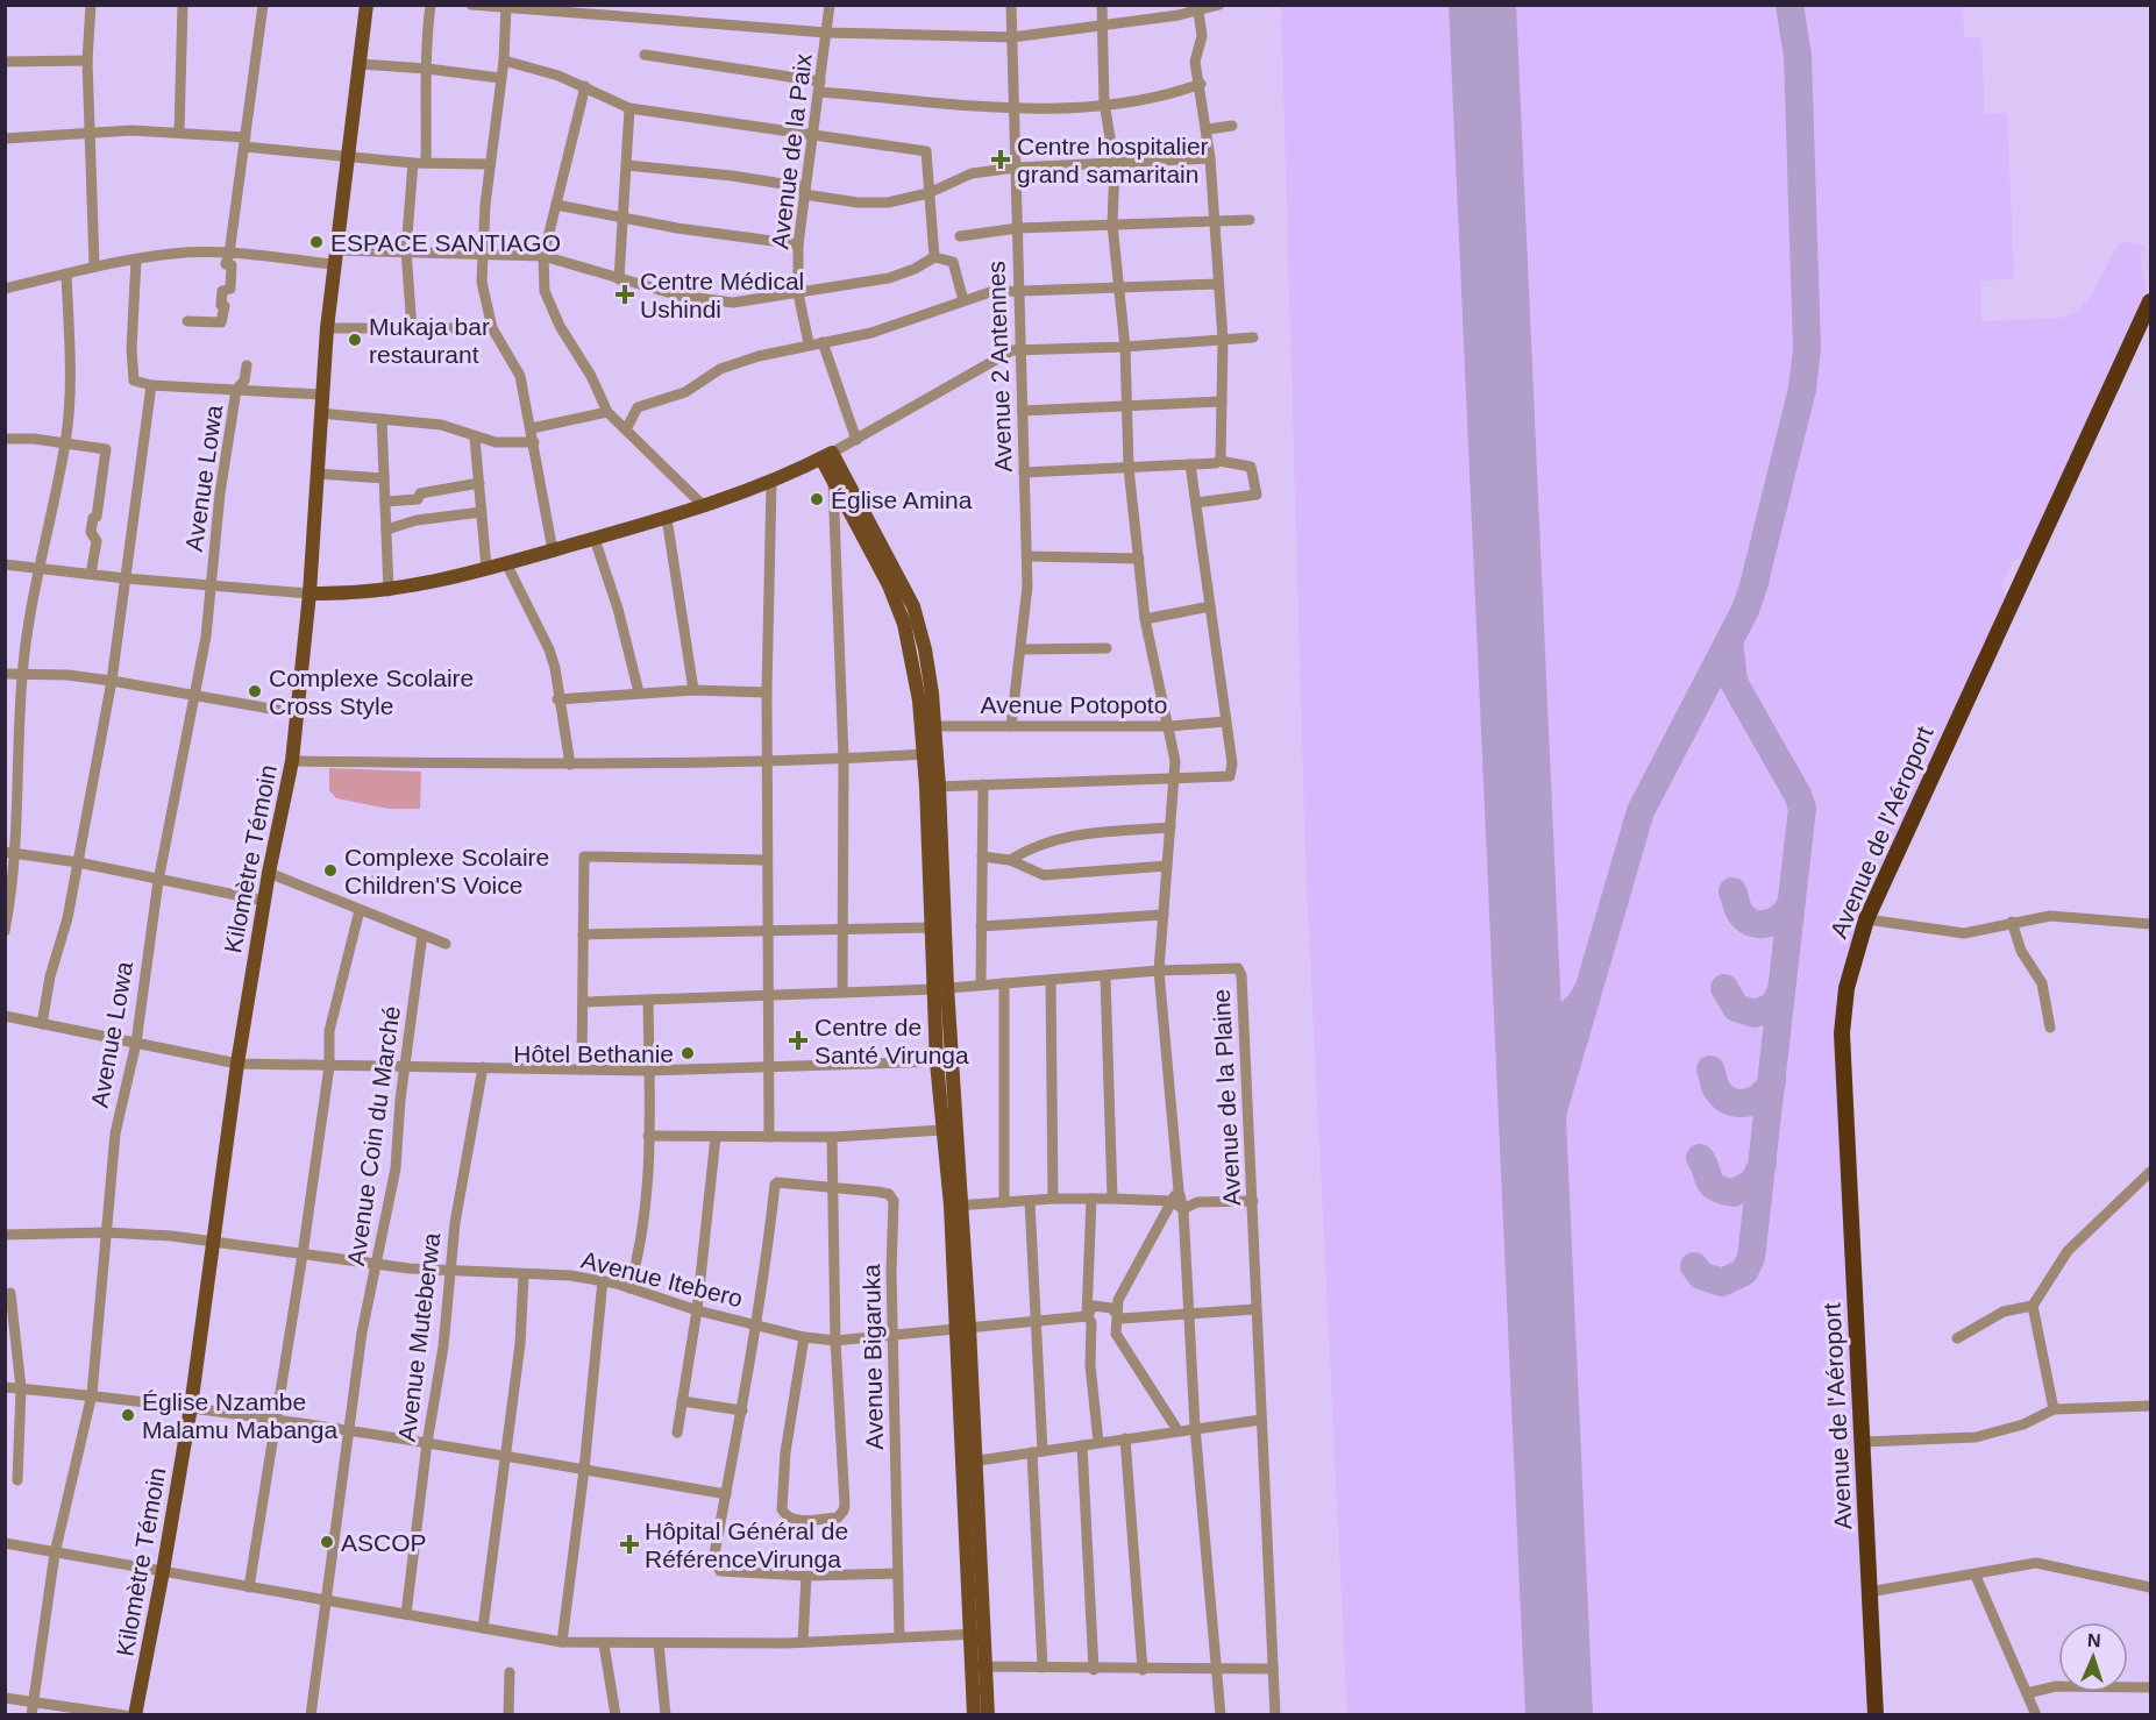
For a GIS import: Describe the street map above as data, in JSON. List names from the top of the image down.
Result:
{
  "streets": {
    "highway": ["Avenue de l'Aéroport"],
    "main road": ["Kilomètre Témoin"],
    "street": [
      "Avenue de la Paix",
      "Avenue 2 Antennes",
      "Avenue Lowa",
      "Avenue Potopoto",
      "Avenue de la Plaine",
      "Avenue Coin du Marché",
      "Avenue Itebero",
      "Avenue Muteberwa",
      "Avenue Bigaruka"
    ]
  },
  "crossings": [
    ["Avenue 2 Antennes", "Avenue Potopoto"],
    ["Avenue Lowa", "Avenue Itebero"],
    ["Kilomètre Témoin", "Avenue Itebero"],
    ["Avenue de la Plaine", "Avenue Itebero"],
    ["Avenue Coin du Marché", "Avenue Itebero"],
    ["Avenue Itebero", "Avenue Muteberwa"],
    ["Avenue Itebero", "Avenue Bigaruka"]
  ],
  "places": {
    "health": [
      "Centre hospitalier grand samaritain",
      "Centre Médical Ushindi",
      "Centre de Santé Virunga",
      "Hôpital Général de RéférenceVirunga"
    ],
    "other": [
      "ESPACE SANTIAGO",
      "Mukaja bar restaurant",
      "Église Amina",
      "Complexe Scolaire Cross Style",
      "Complexe Scolaire Children'S Voice",
      "Hôtel Bethanie",
      "Église Nzambe Malamu Mabanga",
      "ASCOP"
    ]
  },
  "north": "top"
}
